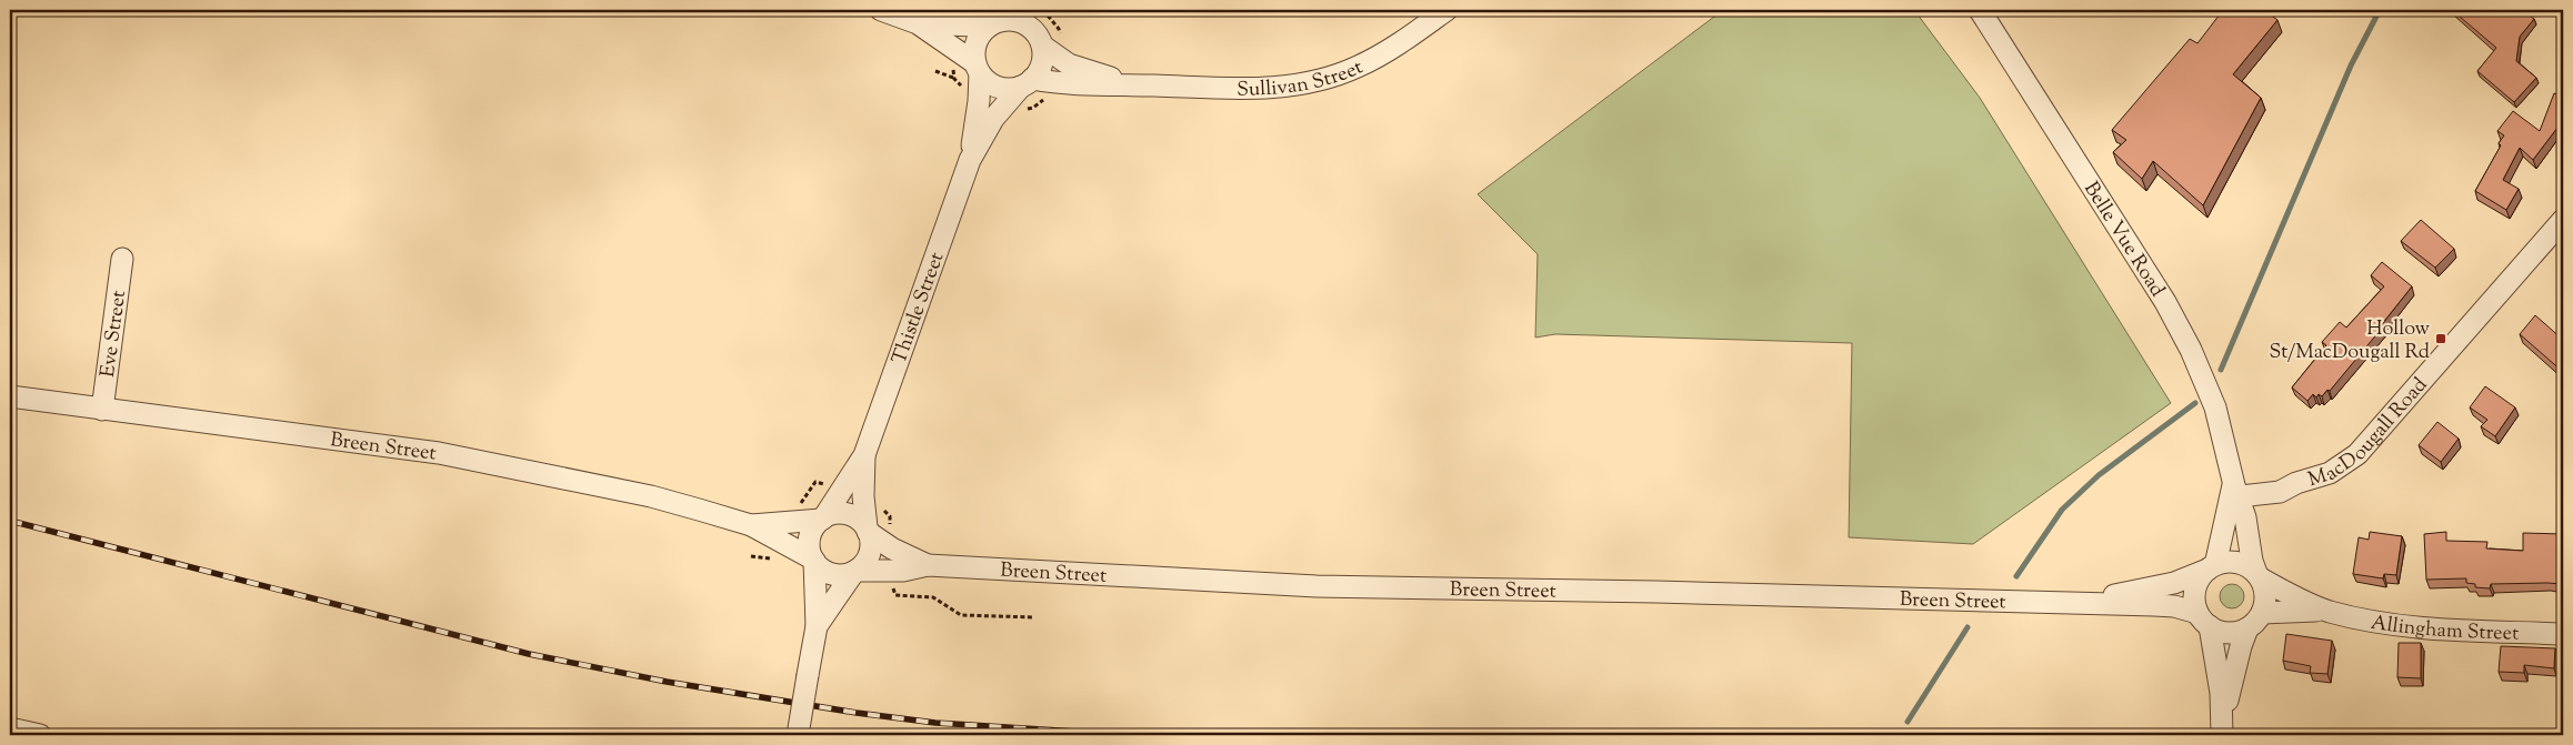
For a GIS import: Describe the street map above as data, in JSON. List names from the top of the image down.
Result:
{
  "streets": {
    "street": [
      "Sullivan Street",
      "Belle Vue Road",
      "Thistle Street",
      "Eve Street",
      "MacDougall Road",
      "Breen Street",
      "Allingham Street"
    ]
  },
  "crossings": [
    ["Sullivan Street", "Thistle Street"],
    ["Belle Vue Road", "MacDougall Road"],
    ["Belle Vue Road", "Breen Street"],
    ["Belle Vue Road", "Allingham Street"],
    ["Thistle Street", "Breen Street"],
    ["Eve Street", "Breen Street"],
    ["Breen Street", "Allingham Street"]
  ],
  "places": {
    "transit": ["Hollow St/MacDougall Rd"]
  }
}
